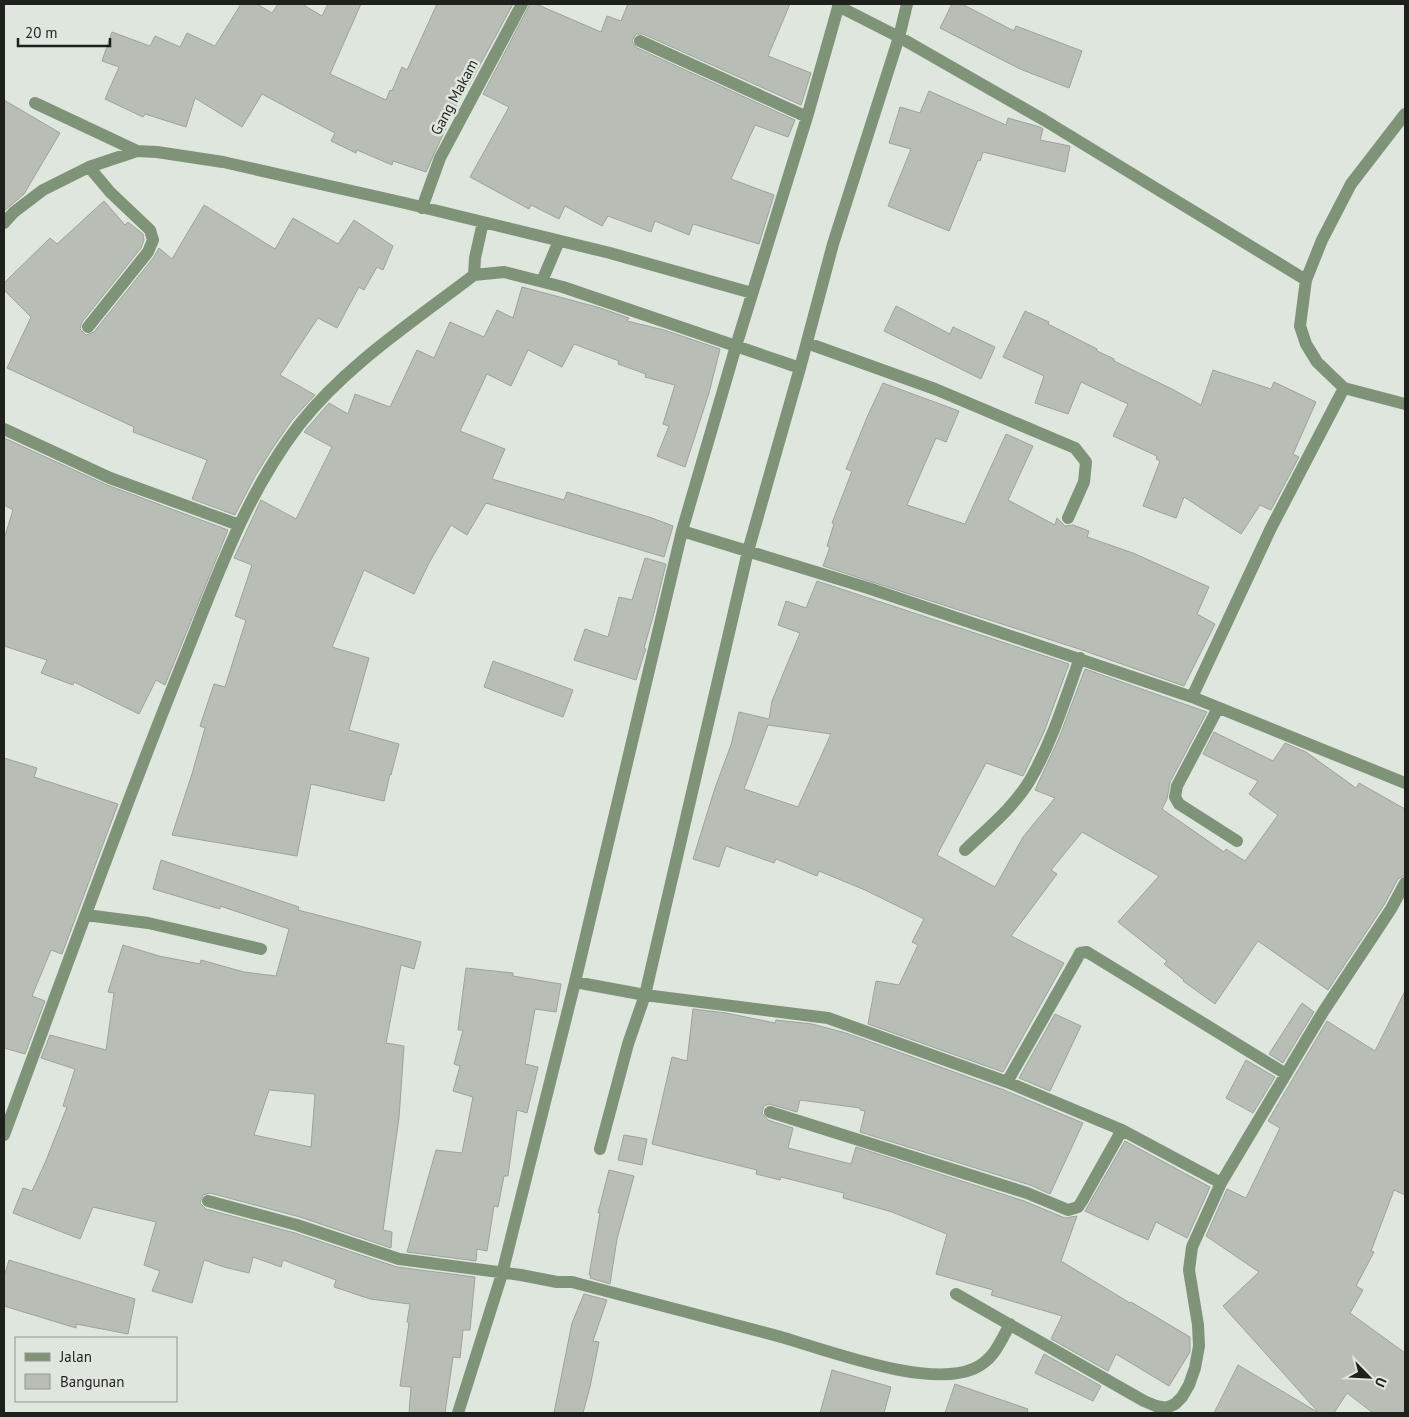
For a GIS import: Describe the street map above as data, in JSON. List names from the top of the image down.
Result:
{
  "streets": {
    "street": ["Gang Makam"]
  },
  "legend": ["Jalan", "Bangunan"],
  "scale_bar": "20 m",
  "north": "bottom right"
}
